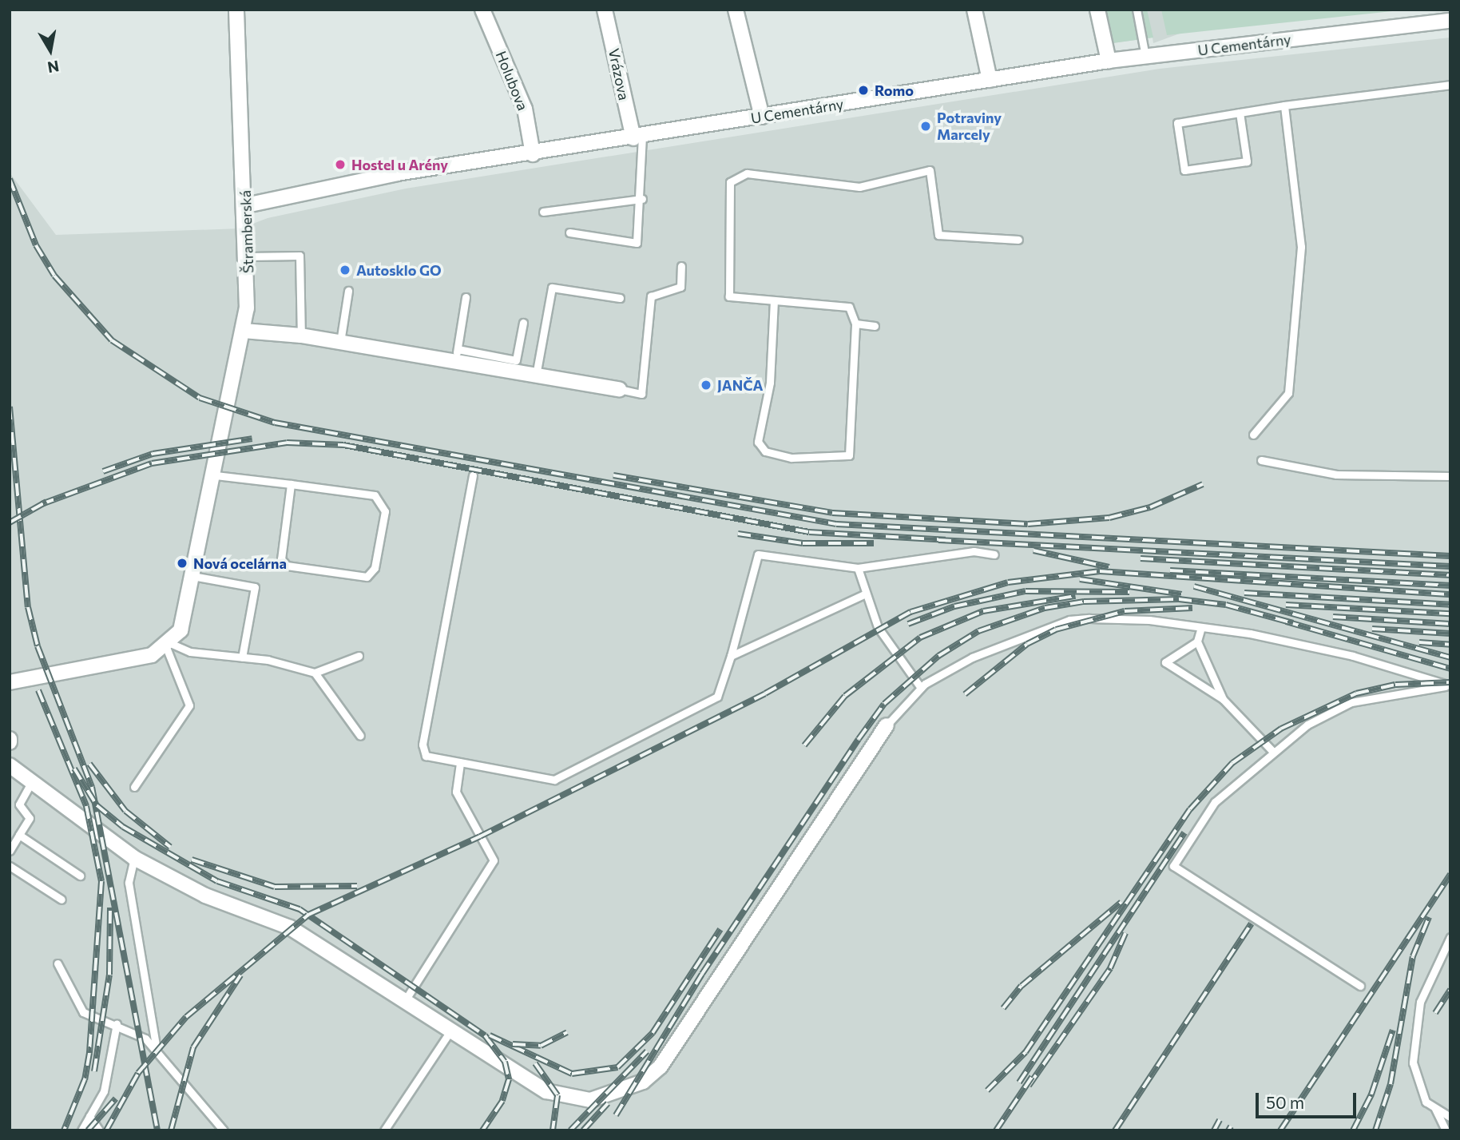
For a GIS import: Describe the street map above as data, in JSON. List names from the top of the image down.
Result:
{
  "streets": {
    "street": [
      "U Cementárny",
      "Vrázova",
      "Holubova",
      "Štramberská"
    ]
  },
  "crossings": [
    ["U Cementárny", "Vrázova"],
    ["U Cementárny", "Holubova"],
    ["U Cementárny", "Štramberská"]
  ],
  "places": [
    "Romo",
    "Potraviny Marcely",
    "Hostel u Arény",
    "Autosklo GO",
    "JANČA",
    "Nová ocelárna"
  ],
  "scale_bar": "50 m",
  "north": "bottom"
}
